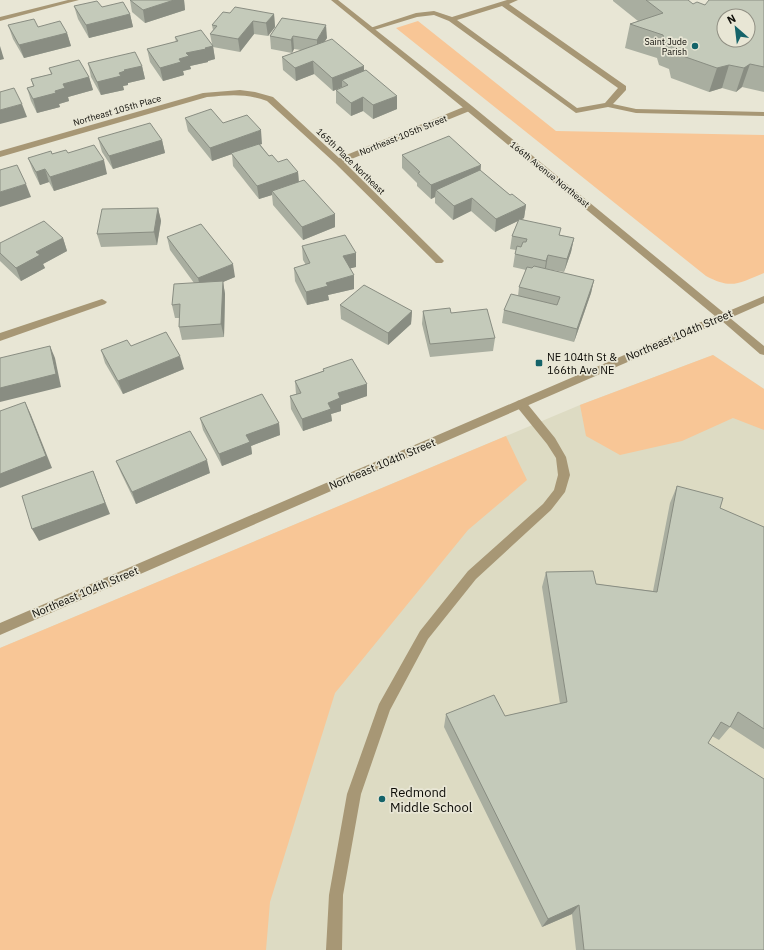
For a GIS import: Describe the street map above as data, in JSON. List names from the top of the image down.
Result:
{
  "streets": {
    "street": [
      "Northeast 105th Place",
      "Northeast 105th Street",
      "165th Place Northeast",
      "166th Avenue Northeast",
      "Northeast 104th Street"
    ]
  },
  "crossings": [
    ["Northeast 105th Place", "165th Place Northeast"],
    ["Northeast 105th Street", "165th Place Northeast"],
    ["Northeast 105th Street", "166th Avenue Northeast"],
    ["166th Avenue Northeast", "Northeast 104th Street"]
  ],
  "places": {
    "other": ["Saint Jude Parish", "Redmond Middle School"],
    "transit": ["NE 104th St & 166th Ave NE"]
  },
  "north": "top left"
}
